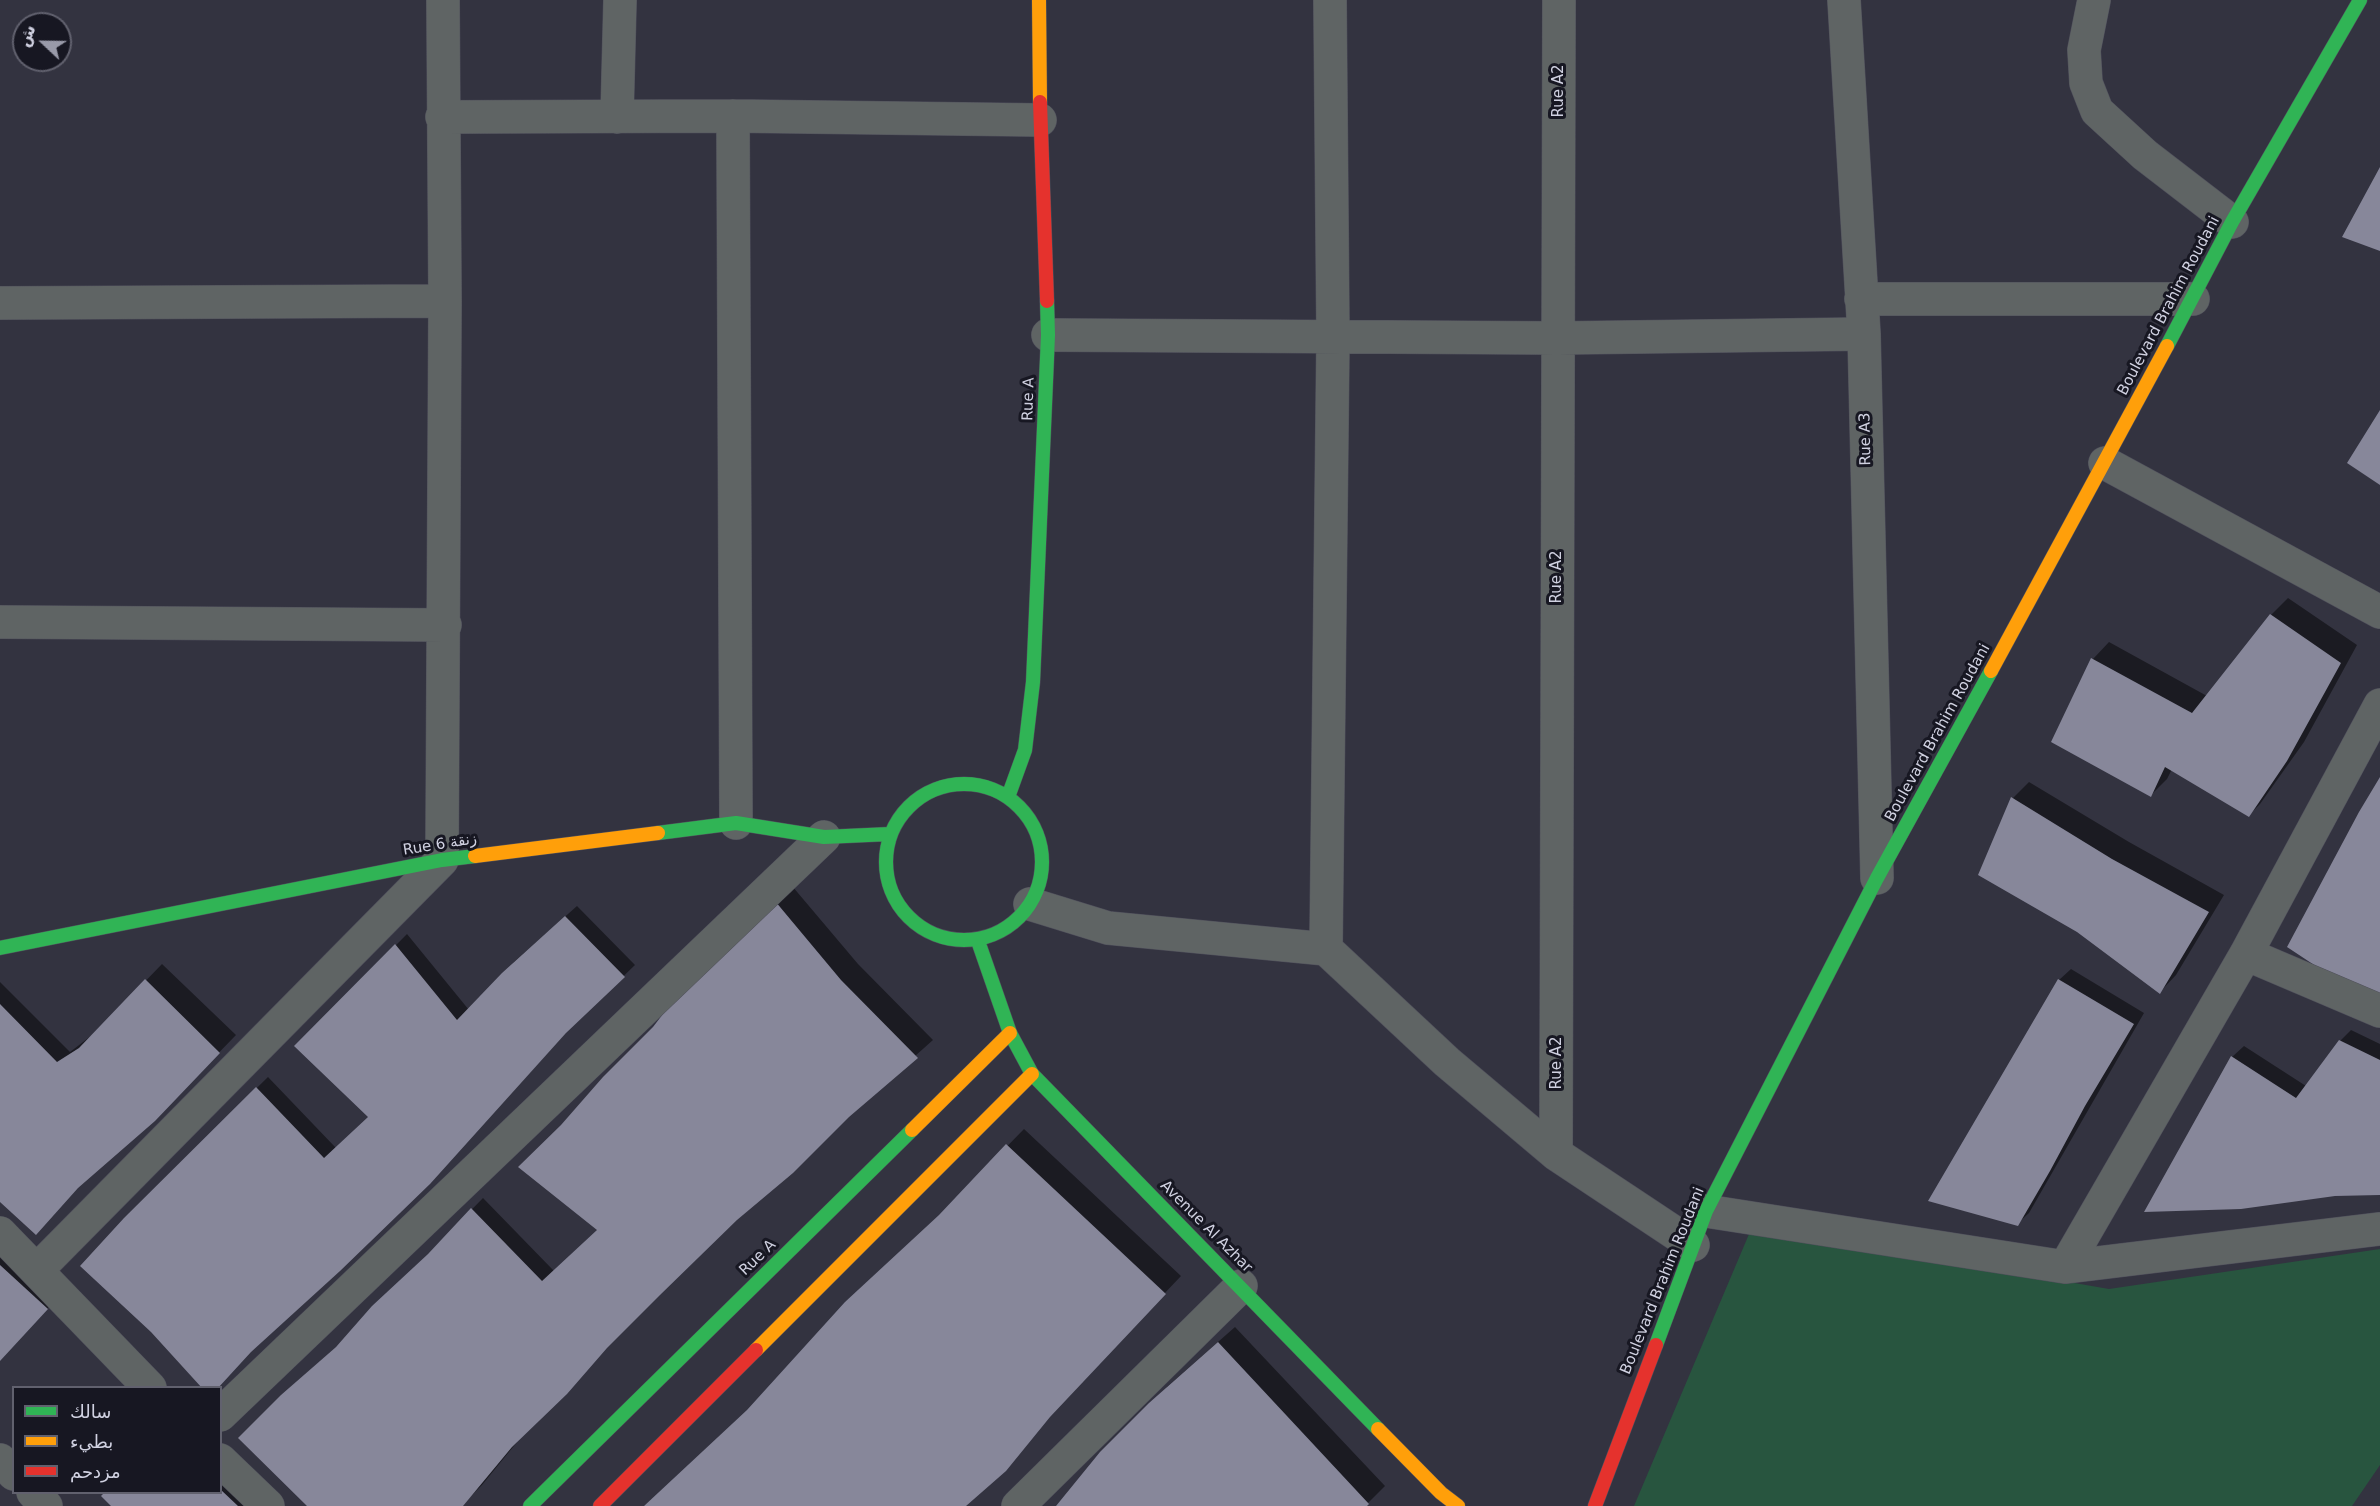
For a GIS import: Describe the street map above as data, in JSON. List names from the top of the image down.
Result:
{
  "streets": {
    "street": [
      "Rue A2",
      "Boulevard Brahim Roudani",
      "Rue A",
      "Rue A3",
      "Rue 6 زنقة",
      "Avenue Al Azhar"
    ]
  },
  "crossings": [
    ["Boulevard Brahim Roudani", "Rue A3"],
    ["Rue A", "Rue 6 زنقة"],
    ["Rue A", "Avenue Al Azhar"],
    ["Rue 6 زنقة", "Avenue Al Azhar"]
  ],
  "legend": ["سالك", "بطيء", "مزدحم"],
  "north": "left"
}
